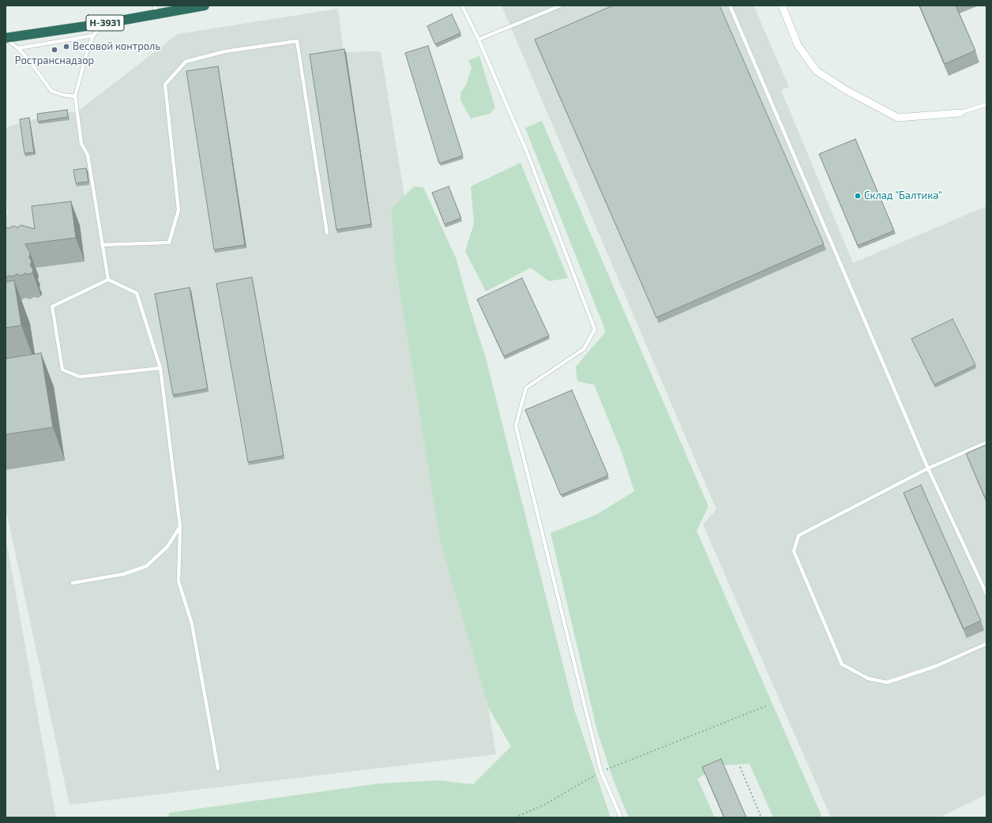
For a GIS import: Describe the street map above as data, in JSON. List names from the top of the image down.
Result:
{
  "streets": {
    "highway": ["Н-3931"]
  },
  "places": ["Весовой контроль", "Ространснадзор", "Склад \"Балтика\""]
}
